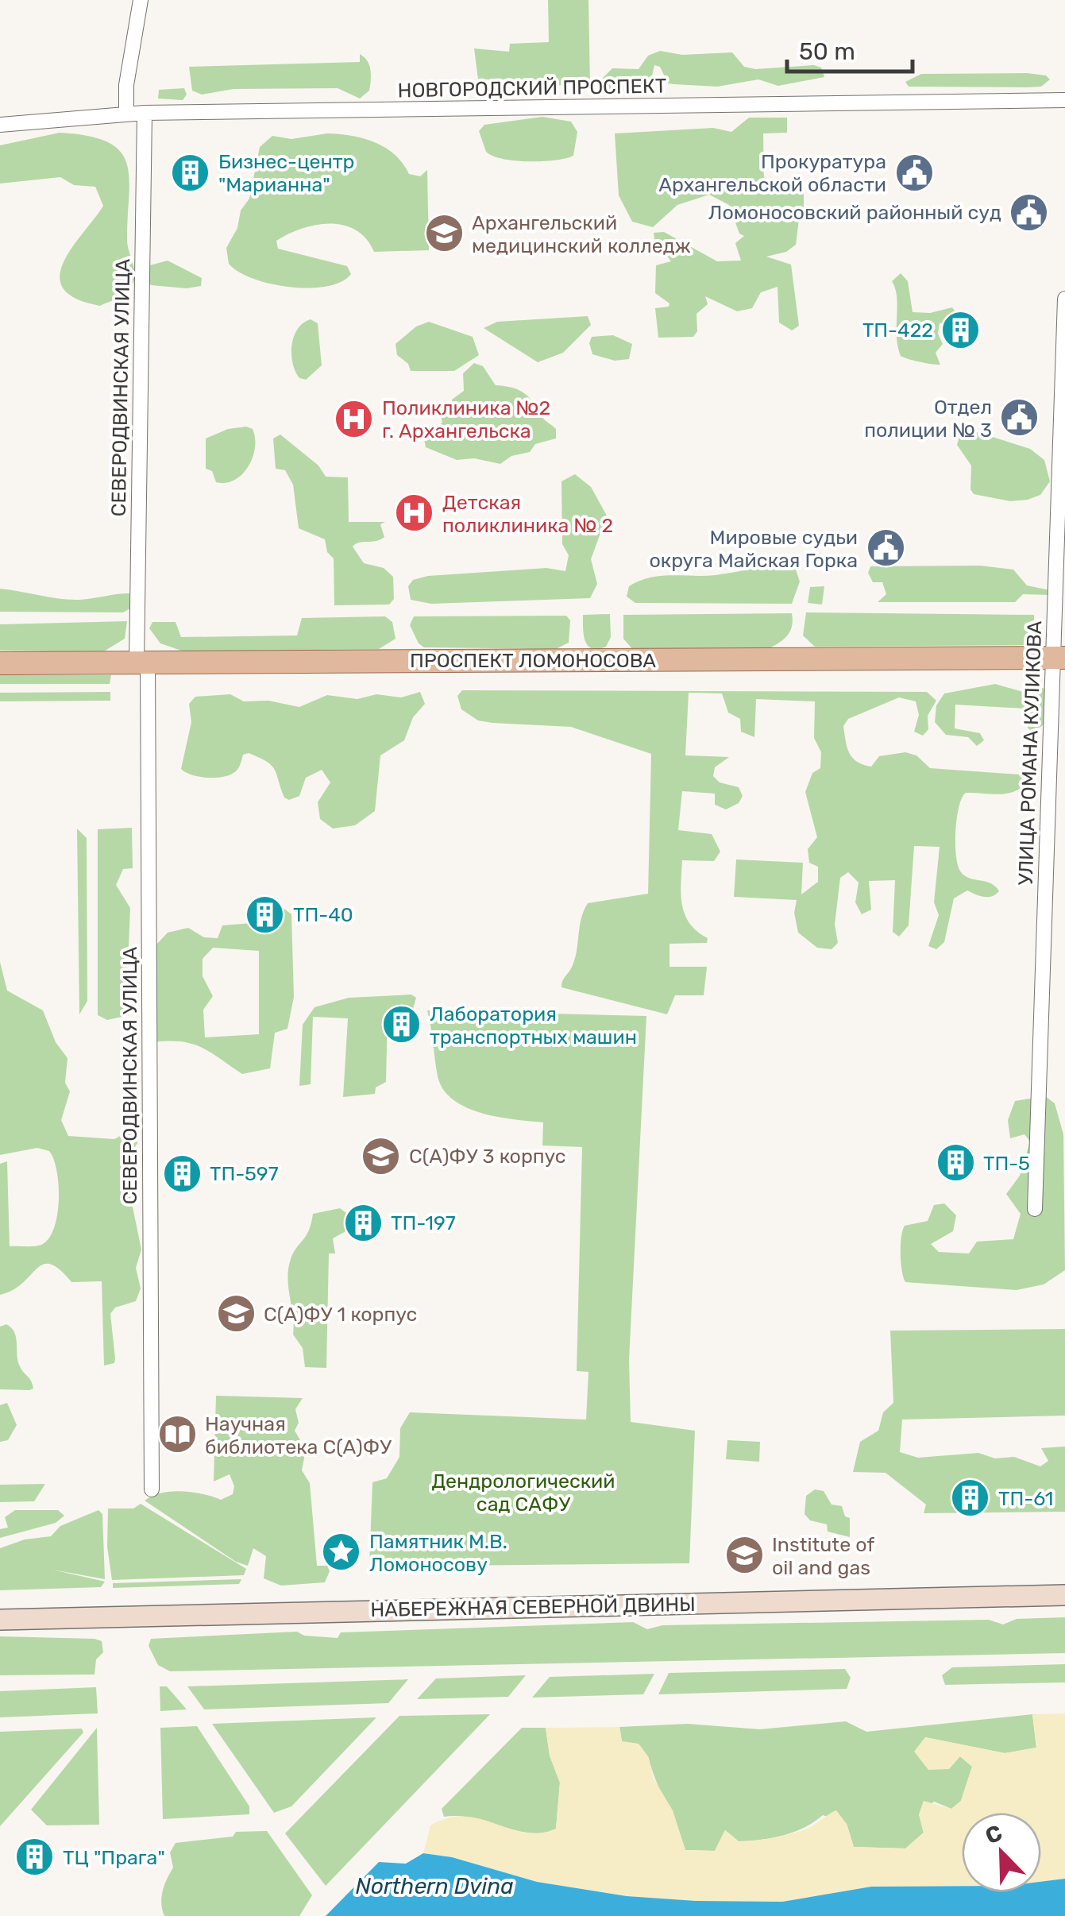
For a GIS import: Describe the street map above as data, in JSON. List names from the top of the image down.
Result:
{
  "streets": {
    "main road": ["ПРОСПЕКТ ЛОМОНОСОВА", "НАБЕРЕЖНАЯ СЕВЕРНОЙ ДВИНЫ"],
    "street": ["НОВГОРОДСКИЙ ПРОСПЕКТ", "СЕВЕРОДВИНСКАЯ УЛИЦА", "УЛИЦА РОМАНА КУЛИКОВА"]
  },
  "crossings": [
    ["НОВГОРОДСКИЙ ПРОСПЕКТ", "СЕВЕРОДВИНСКАЯ УЛИЦА"],
    ["СЕВЕРОДВИНСКАЯ УЛИЦА", "ПРОСПЕКТ ЛОМОНОСОВА"],
    ["ПРОСПЕКТ ЛОМОНОСОВА", "УЛИЦА РОМАНА КУЛИКОВА"]
  ],
  "water": ["Northern Dvina"],
  "parks": ["Дендрологический сад САФУ"],
  "places": {
    "building": [
      "Бизнес-центр \"Марианна\"",
      "ТП-422",
      "ТП-40",
      "Лаборатория транспортных машин",
      "ТП-5",
      "ТП-597",
      "ТП-197",
      "ТП-61",
      "ТЦ \"Прага\""
    ],
    "public building": [
      "Прокуратура Архангельской области",
      "Ломоносовский районный cуд",
      "Отдел полиции № 3",
      "Мировые судьи округа Майская Горка"
    ],
    "school or university": [
      "Архангельский медицинский колледж",
      "С(А)ФУ 3 корпус",
      "С(А)ФУ 1 корпус",
      "Institute of oil and gas"
    ],
    "hospital": ["Поликлиника №2 г. Архангельска", "Детская поликлиника № 2"],
    "library": ["Научная библиотека С(А)ФУ"],
    "place": ["Памятник М.В. Ломоносову"]
  },
  "scale_bar": "50 m",
  "north": "top left"
}
